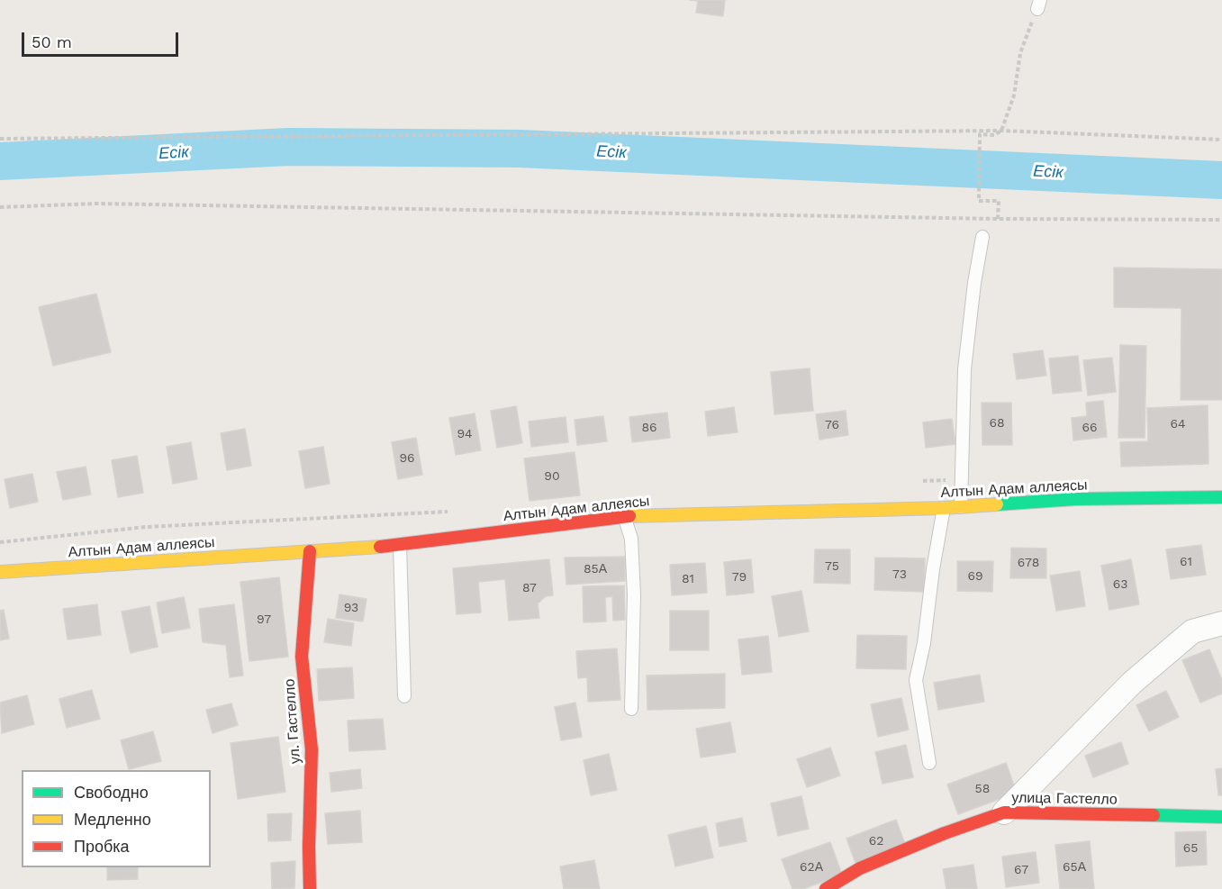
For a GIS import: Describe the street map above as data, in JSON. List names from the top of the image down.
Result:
{
  "streets": {
    "main road": ["Алтын Адам аллеясы", "ул. Гастелло", "улица Гастелло"]
  },
  "crossings": [
    ["Алтын Адам аллеясы", "ул. Гастелло"]
  ],
  "water": ["Есік"],
  "house_numbers": [
    "68",
    "64",
    "76",
    "86",
    "66",
    "94",
    "96",
    "90",
    "61",
    "678",
    "75",
    "85А",
    "73",
    "69",
    "79",
    "81",
    "63",
    "87",
    "93",
    "97",
    "58",
    "62",
    "65",
    "62А",
    "65А",
    "67"
  ],
  "legend": ["Свободно", "Медленно", "Пробка"],
  "scale_bar": "50 m"
}
